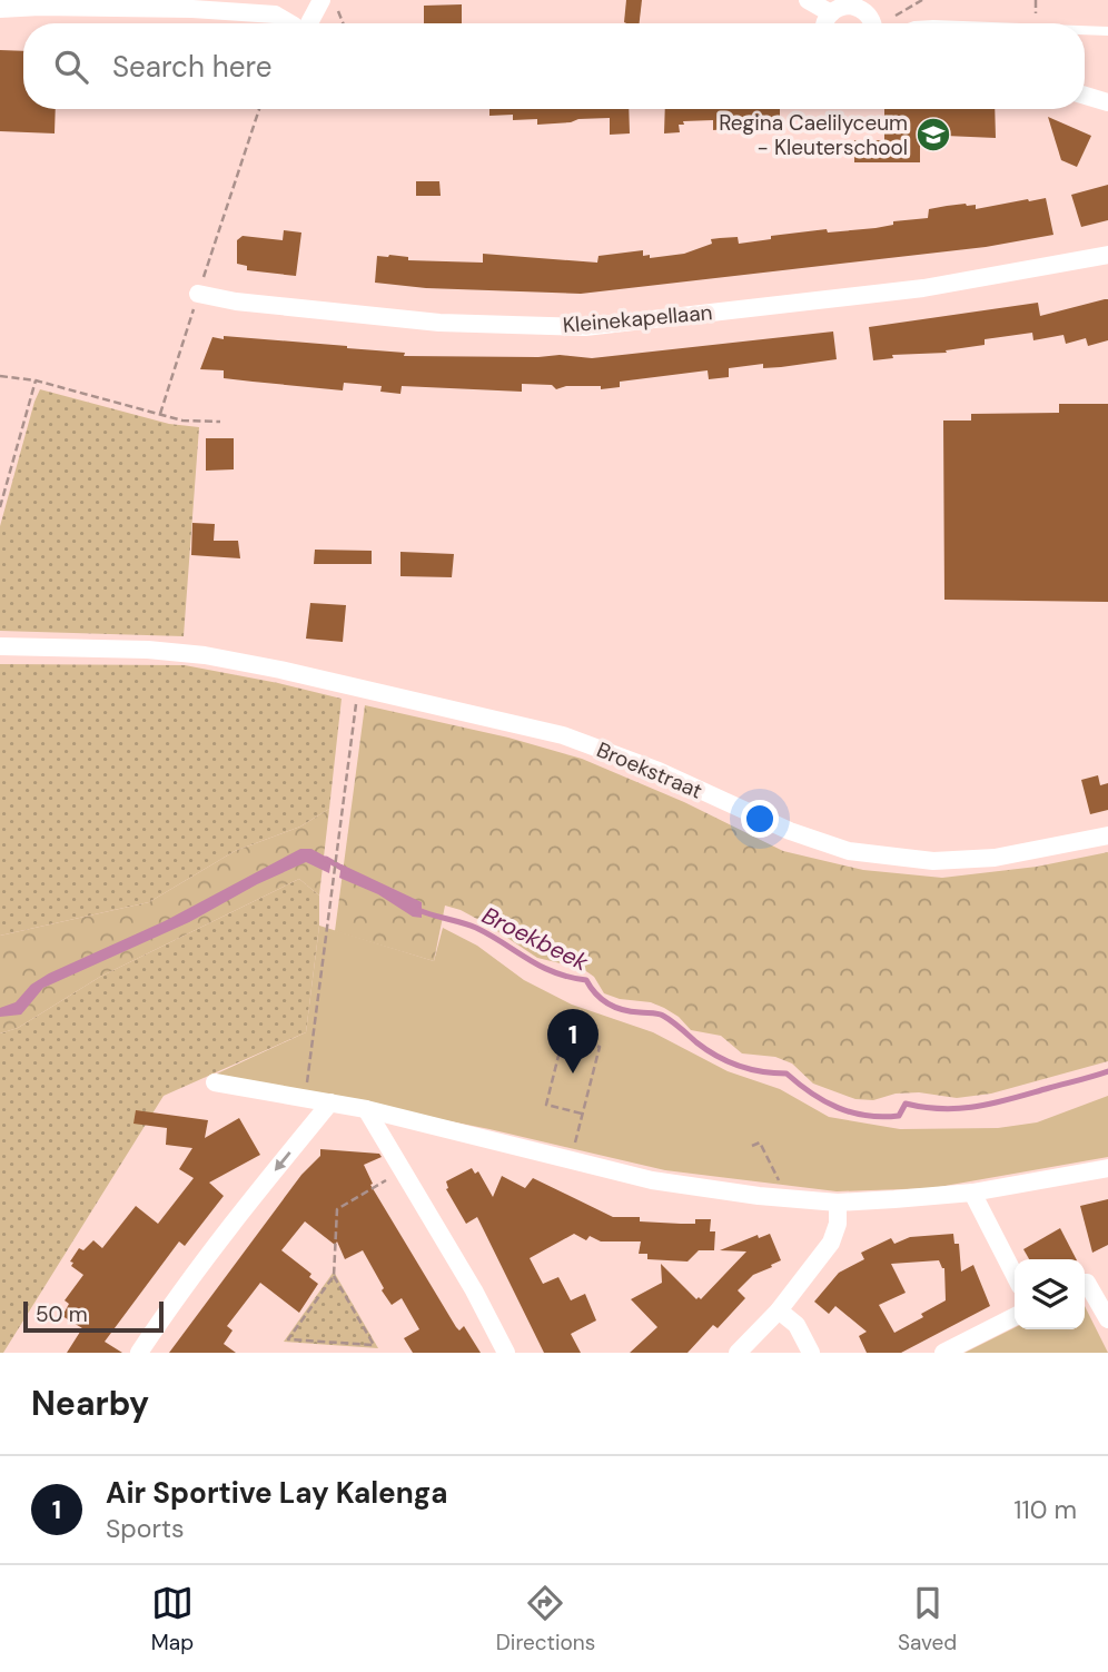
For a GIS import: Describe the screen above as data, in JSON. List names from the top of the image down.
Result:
{
  "streets": {
    "street": ["Kleinekapellaan", "Broekstraat"]
  },
  "water": ["Broekbeek"],
  "places": {
    "school or university": ["Regina Caelilyceum - Kleuterschool"]
  },
  "scale_bar": "50 m",
  "page": {
    "search": "Search here",
    "pins": "1",
    "scale": "50 m",
    "heading": "Nearby",
    "list": [
      {
        "mark": "1",
        "name": "Air Sportive Lay Kalenga",
        "note": "Sports",
        "value": "110 m"
      }
    ],
    "nav": ["Map", "Directions", "Saved"]
  }
}
